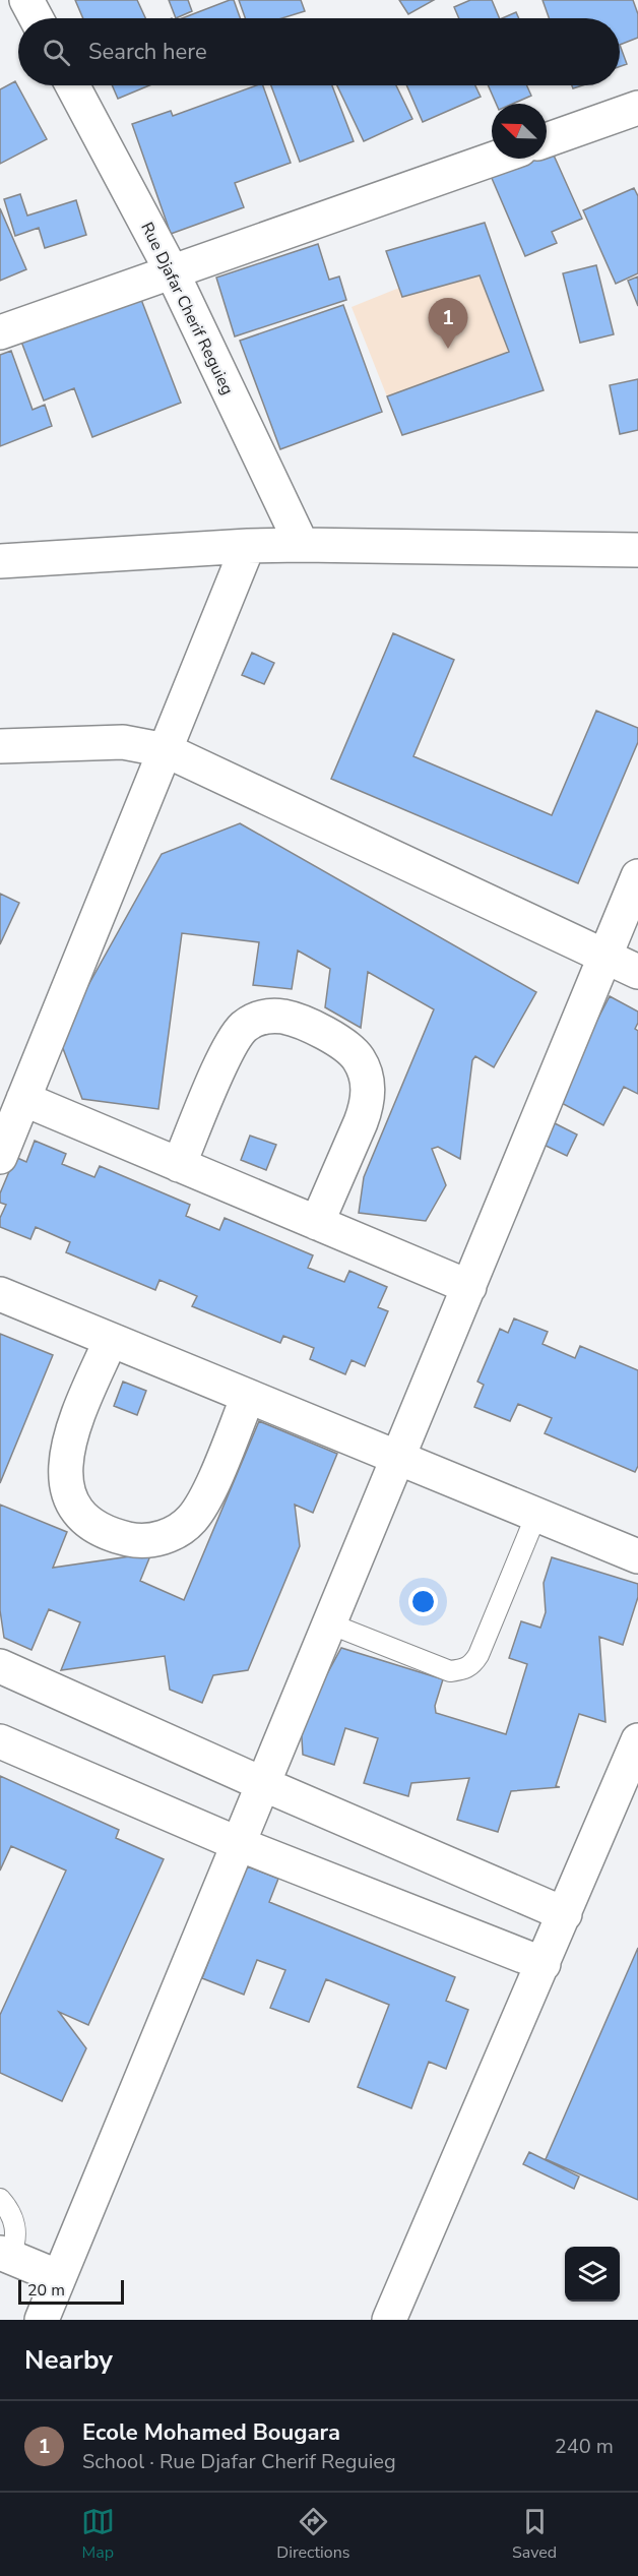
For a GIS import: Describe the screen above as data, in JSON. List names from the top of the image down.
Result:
{
  "streets": {
    "street": ["Rue Djafar Cherif Reguieg"]
  },
  "scale_bar": "20 m",
  "north": "top left",
  "page": {
    "search": "Search here",
    "pins": "1",
    "scale": "20 m",
    "heading": "Nearby",
    "list": [
      {
        "mark": "1",
        "name": "Ecole Mohamed Bougara",
        "note": "School · Rue Djafar Cherif Reguieg",
        "value": "240 m"
      }
    ],
    "nav": ["Map", "Directions", "Saved"]
  }
}
